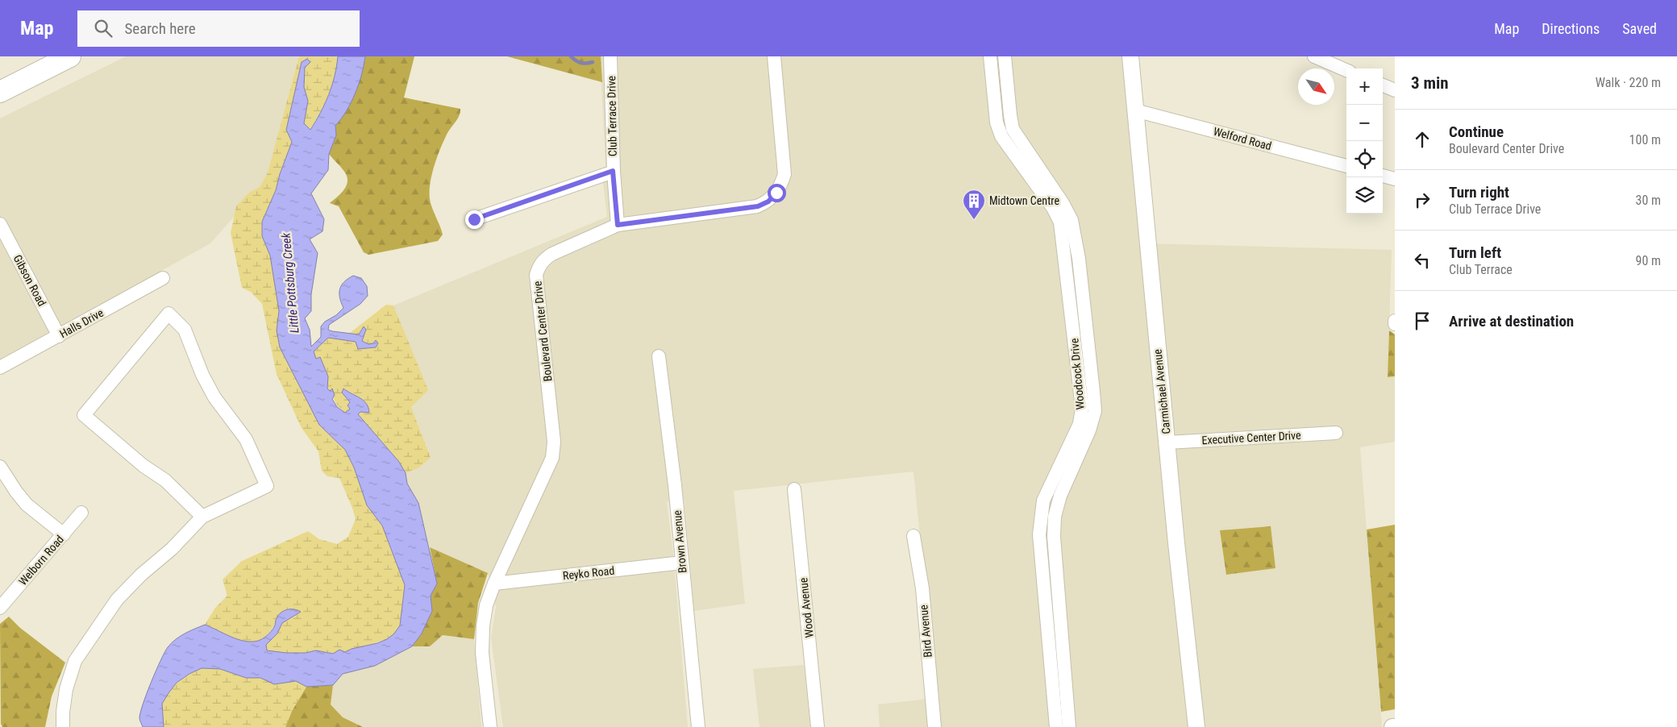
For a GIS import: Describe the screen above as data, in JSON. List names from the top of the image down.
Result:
{
  "streets": {
    "street": [
      "Club Terrace Drive",
      "Welford Road",
      "Gibson Road",
      "Halls Drive",
      "Boulevard Center Drive",
      "Woodcock Drive",
      "Carmichael Avenue",
      "Executive Center Drive",
      "Brown Avenue",
      "Welborn Road",
      "Reyko Road",
      "Wood Avenue",
      "Bird Avenue"
    ]
  },
  "crossings": [
    ["Club Terrace Drive", "Boulevard Center Drive"],
    ["Welford Road", "Carmichael Avenue"],
    ["Gibson Road", "Halls Drive"],
    ["Boulevard Center Drive", "Reyko Road"],
    ["Carmichael Avenue", "Executive Center Drive"],
    ["Brown Avenue", "Reyko Road"]
  ],
  "water": ["Little Pottsburg Creek"],
  "places": {
    "building": ["Midtown Centre"]
  },
  "north": "bottom right",
  "page": {
    "header": "Map",
    "search": "Search here",
    "nav": ["Map", "Directions", "Saved"],
    "heading": ["3 min", "Walk · 220 m"],
    "map_buttons": ["+", "−"],
    "list": [
      ["Continue", "Boulevard Center Drive", "100 m"],
      ["Turn right", "Club Terrace Drive", "30 m"],
      ["Turn left", "Club Terrace", "90 m"],
      "Arrive at destination"
    ]
  }
}
